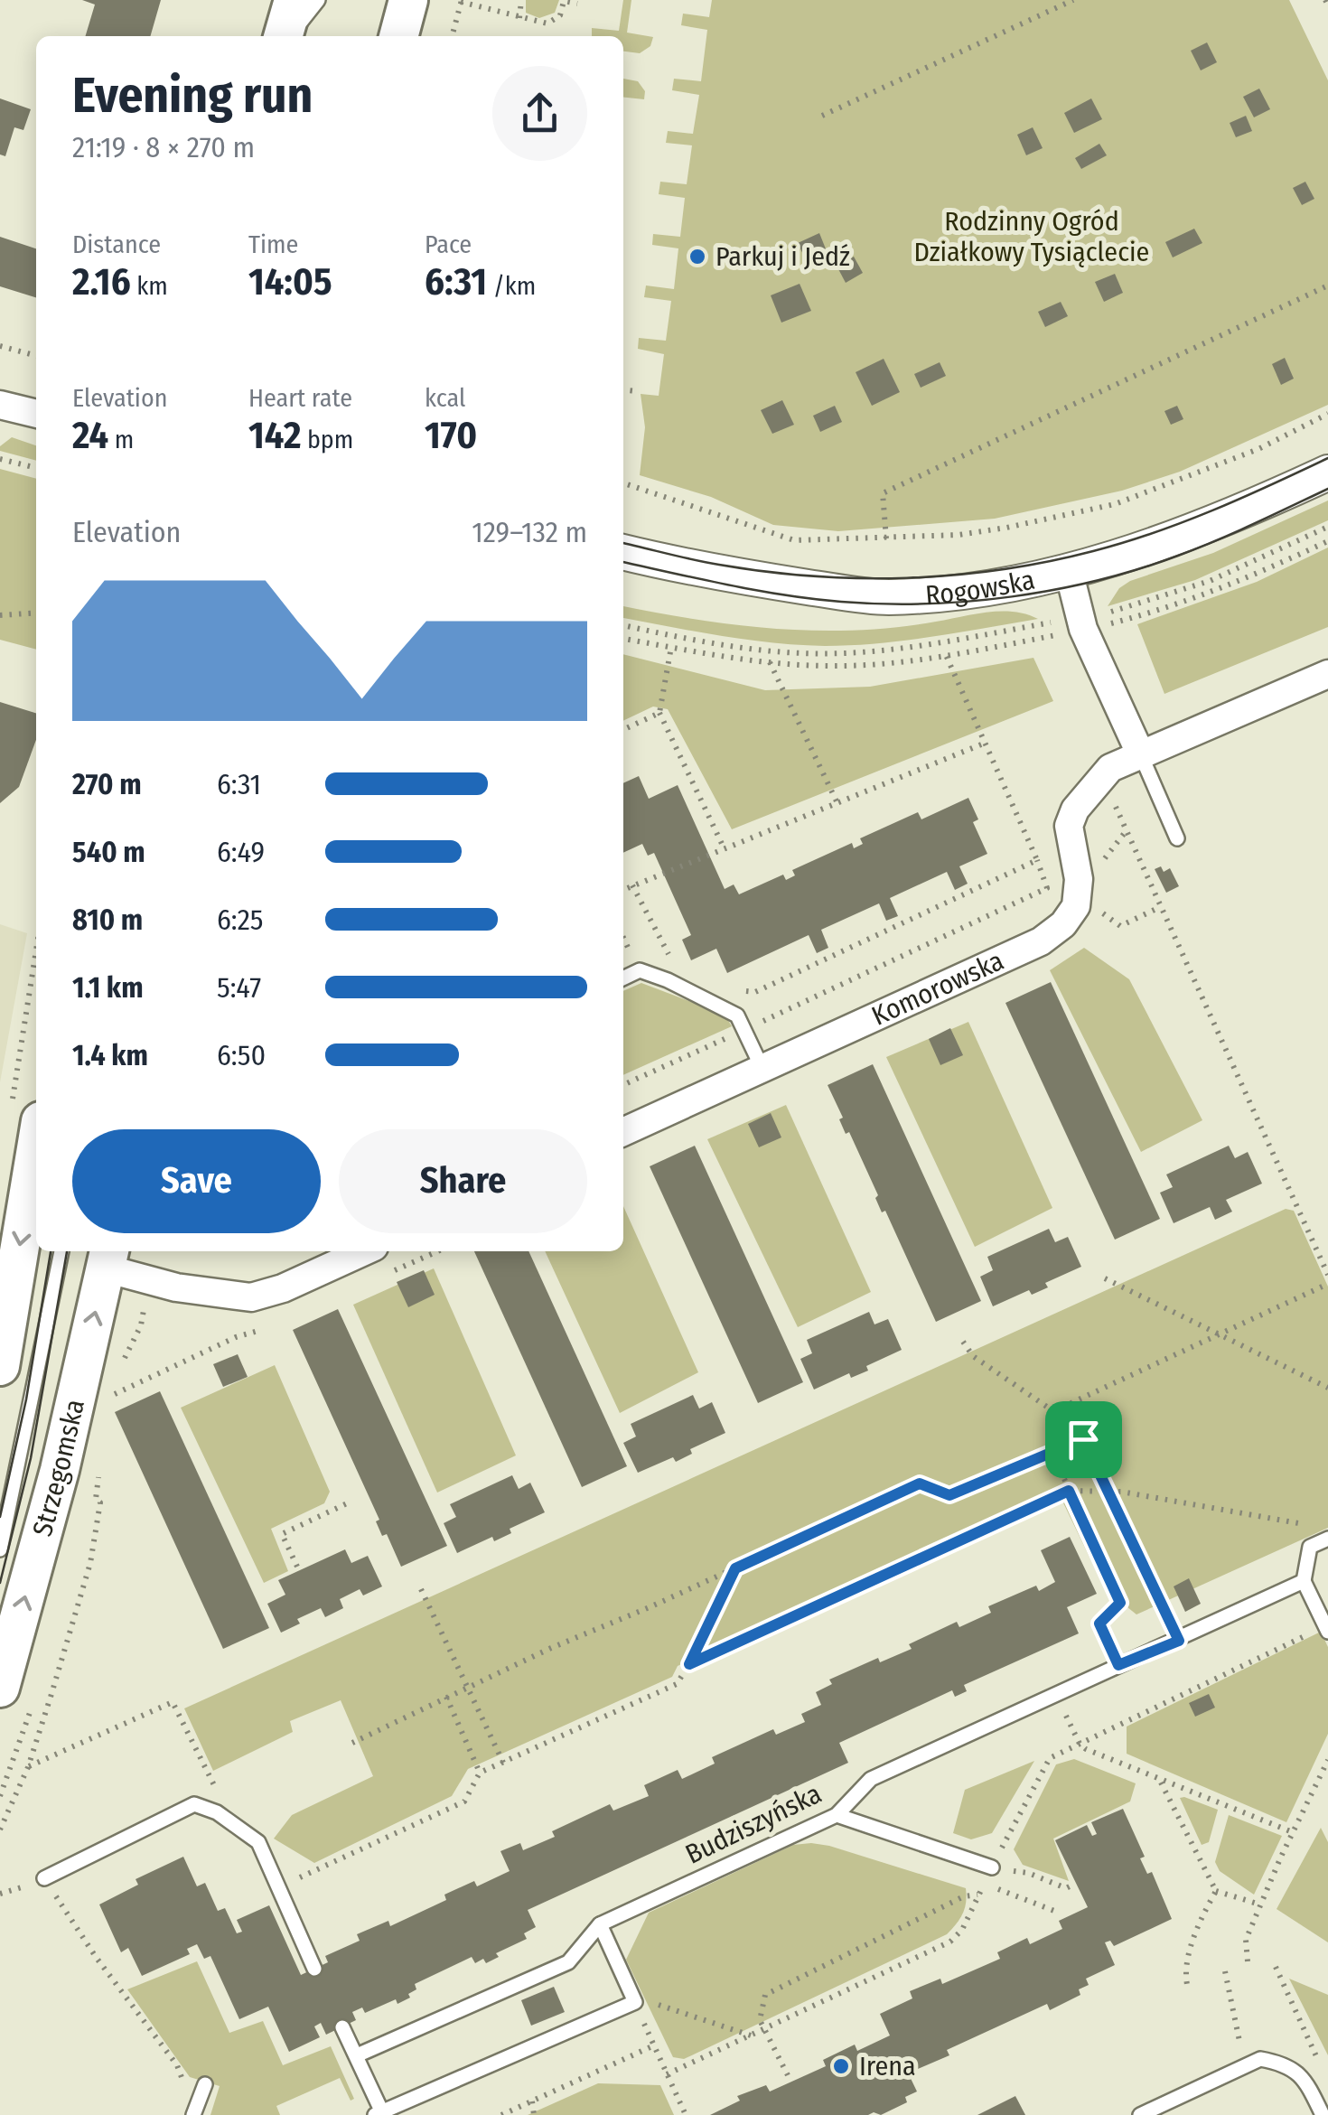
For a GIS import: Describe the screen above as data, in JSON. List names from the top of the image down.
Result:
{
  "streets": {
    "main road": ["Strzegomska"],
    "street": ["Rogowska", "Komorowska"],
    "lane": ["Budziszyńska"]
  },
  "one_way": ["Strzegomska"],
  "parks": ["Rodzinny Ogród Działkowy Tysiąclecie"],
  "places": ["Parkuj i Jedź", "Irena"],
  "page": {
    "heading": ["Evening run", "21:19 · 8 × 270 m"],
    "stats": [
      ["Distance", "2.16 km"],
      ["Time", "14:05"],
      ["Pace", "6:31 /km"],
      ["Elevation", "24 m"],
      ["Heart rate", "142 bpm"],
      ["kcal", "170"]
    ],
    "chart": ["Elevation", "129–132 m"],
    "list": [
      {
        "name": "270 m",
        "note": "6:31"
      },
      {
        "name": "540 m",
        "note": "6:49"
      },
      {
        "name": "810 m",
        "note": "6:25"
      },
      {
        "name": "1.1 km",
        "note": "5:47"
      },
      {
        "name": "1.4 km",
        "note": "6:50"
      }
    ],
    "buttons": ["Save", "Share"]
  }
}
